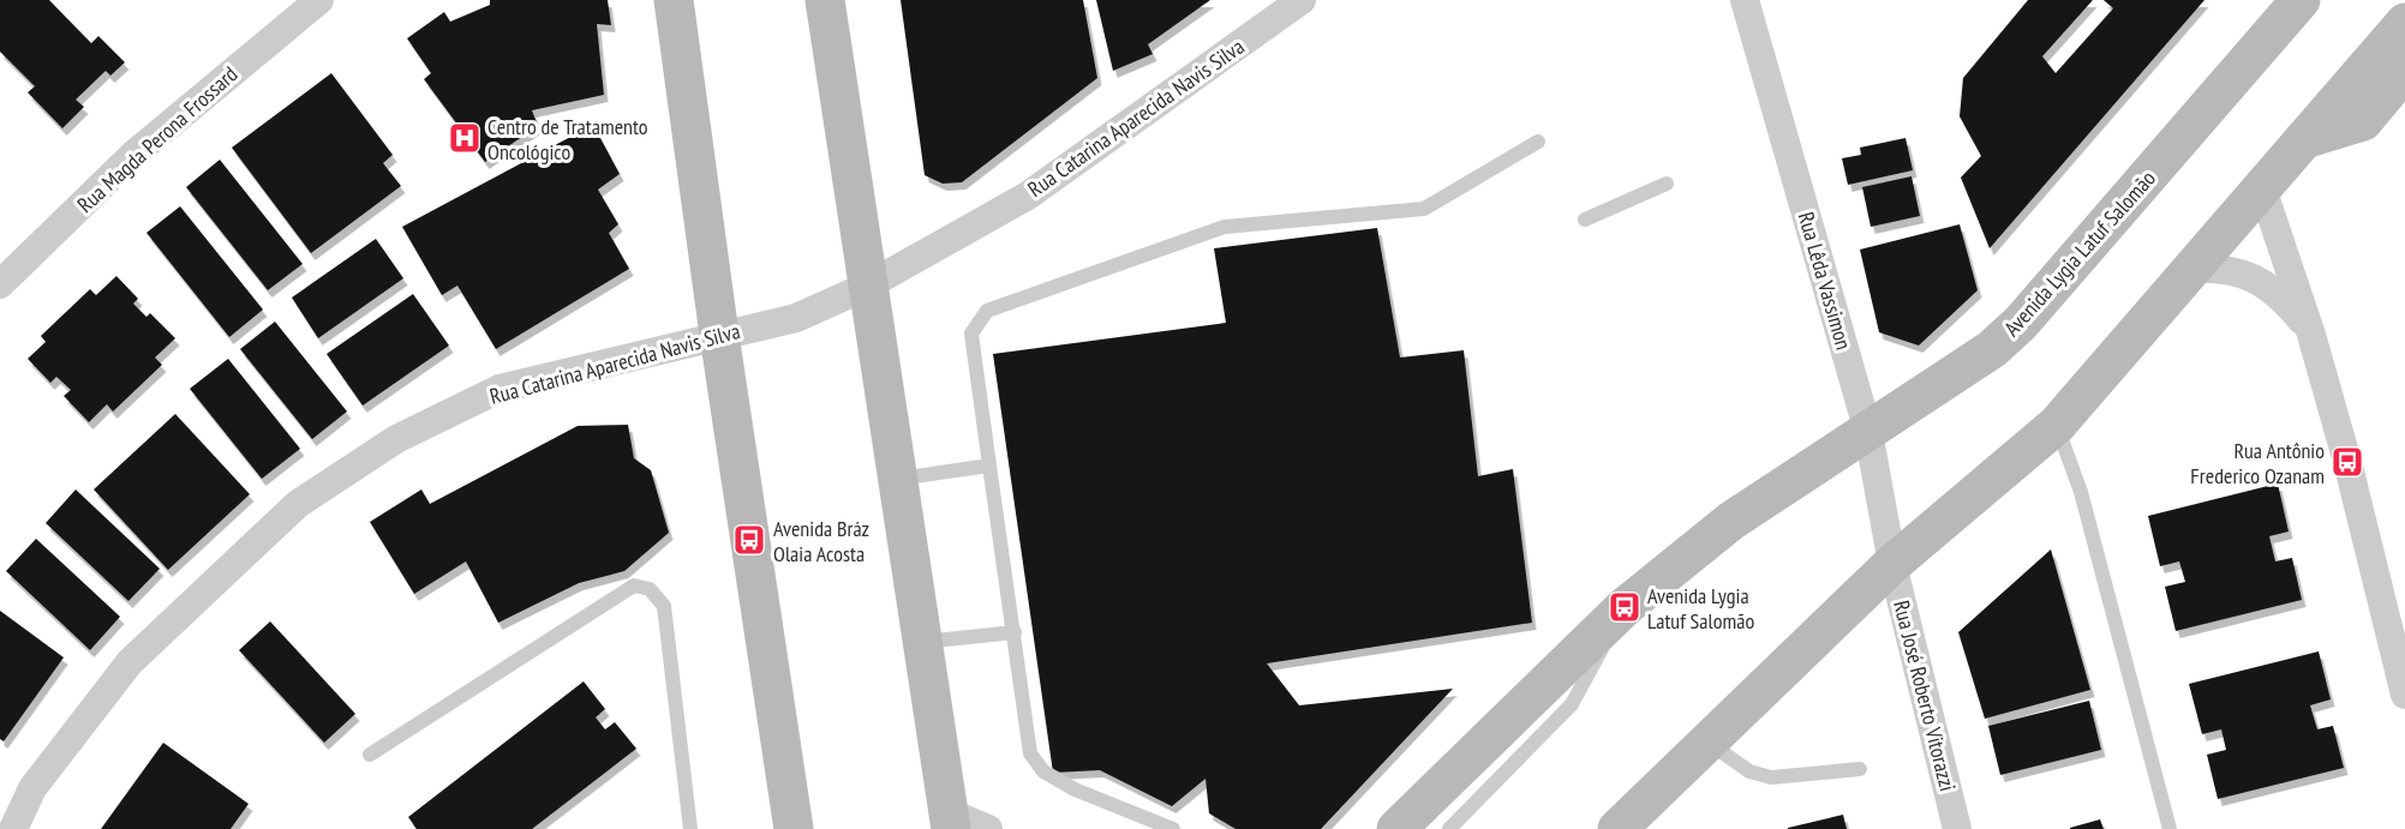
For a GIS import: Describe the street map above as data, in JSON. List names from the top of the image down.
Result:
{
  "streets": {
    "main road": ["Avenida Lygia Latuf Salomão"],
    "street": [
      "Rua Catarina Aparecida Navis Silva",
      "Rua Magda Perona Frossard",
      "Rua Lêda Vassimon",
      "Rua José Roberto Vitorazzi"
    ]
  },
  "crossings": [
    ["Avenida Lygia Latuf Salomão", "Rua Lêda Vassimon"],
    ["Rua Lêda Vassimon", "Rua José Roberto Vitorazzi"]
  ],
  "places": {
    "hospital": ["Centro de Tratamento Oncológico"],
    "bus stop": ["Rua Antônio Frederico Ozanam", "Avenida Bráz Olaia Acosta", "Avenida Lygia Latuf Salomão"]
  }
}
